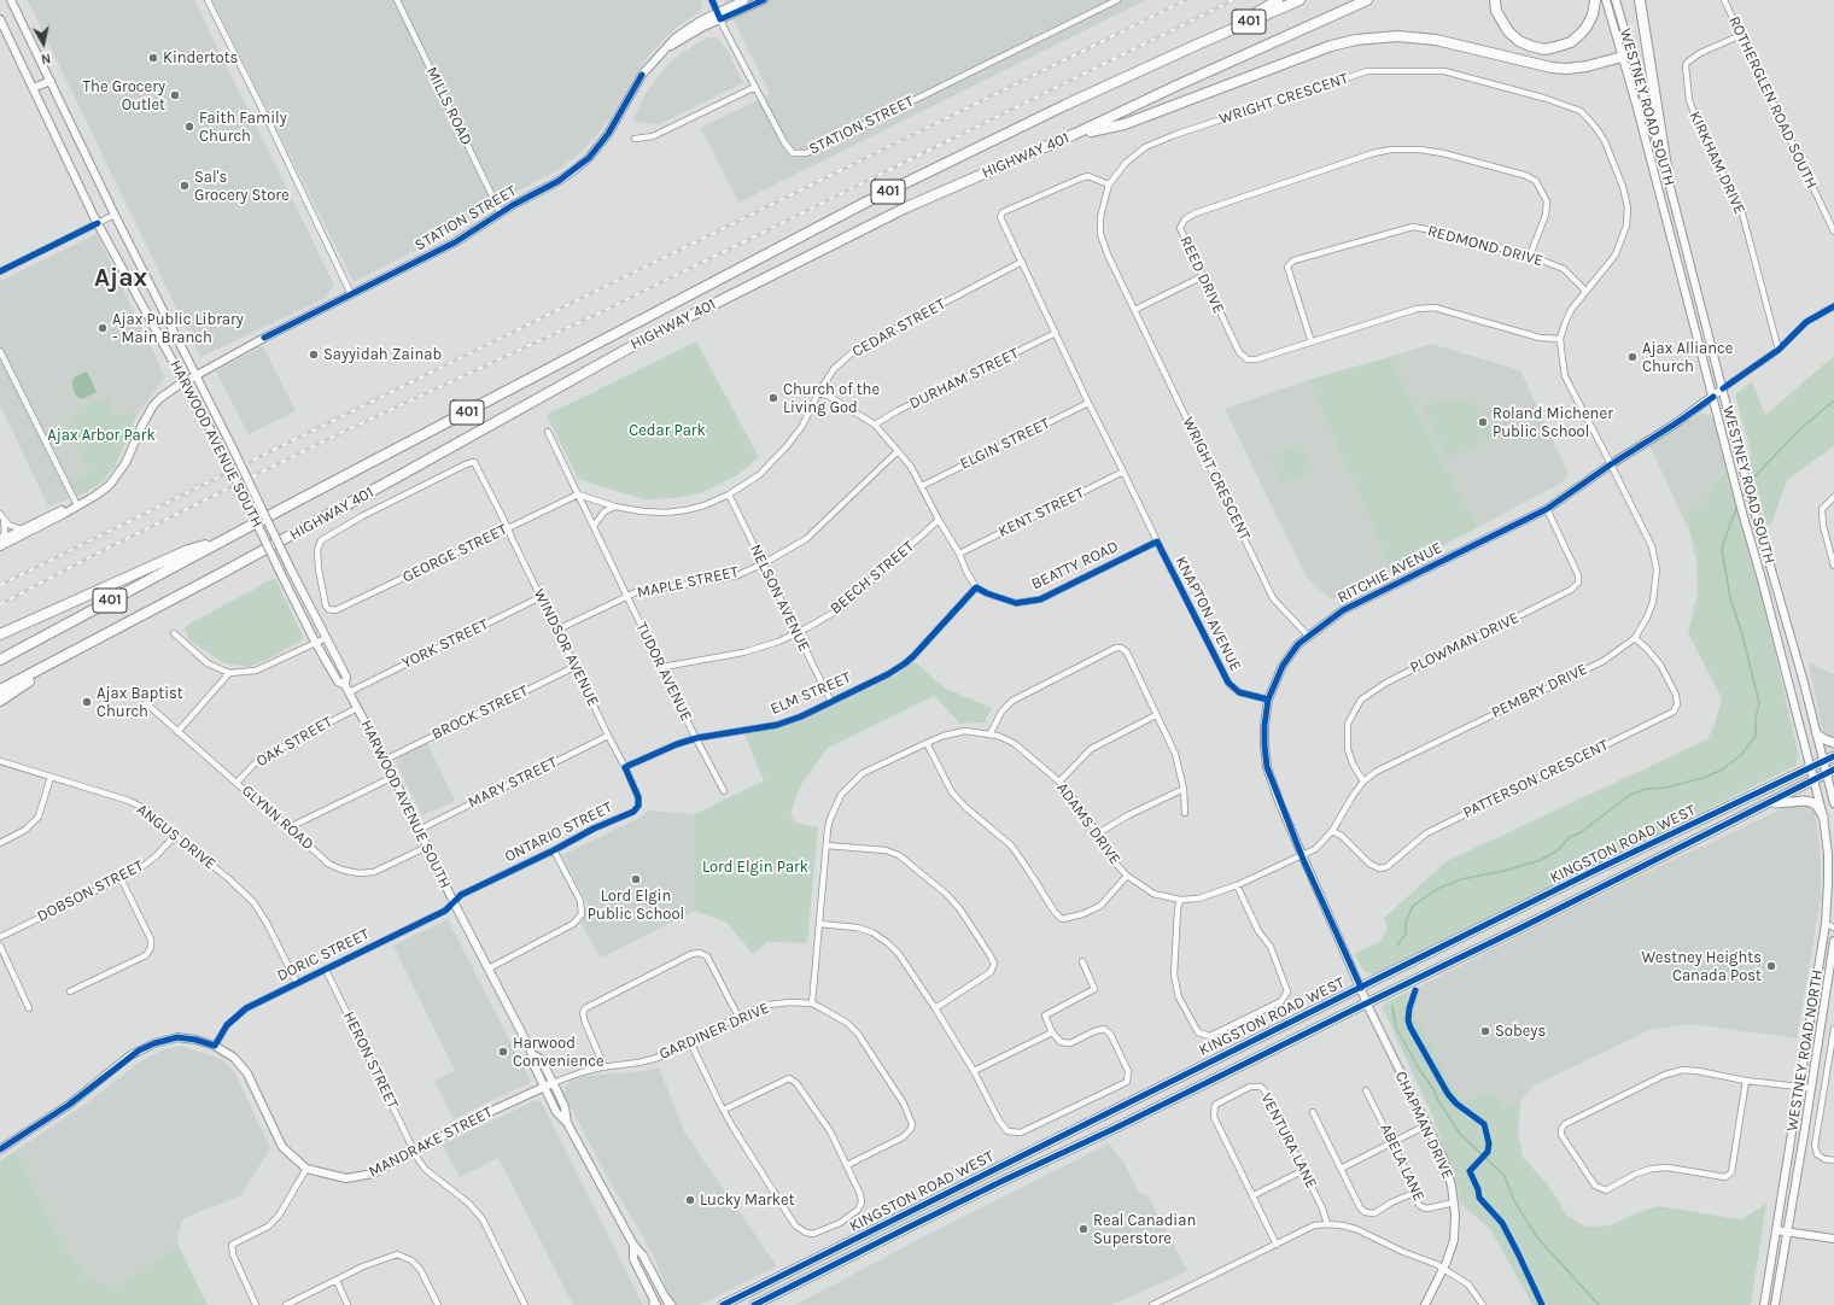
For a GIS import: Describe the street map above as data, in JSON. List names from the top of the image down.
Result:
{
  "streets": {
    "highway": ["401", "HIGHWAY 401"],
    "main road": [
      "WESTNEY ROAD SOUTH",
      "STATION STREET",
      "HARWOOD AVENUE SOUTH",
      "RITCHIE AVENUE",
      "KINGSTON ROAD WEST",
      "WESTNEY ROAD NORTH",
      "CHAPMAN DRIVE",
      "MANDRAKE STREET"
    ],
    "street": [
      "WRIGHT CRESCENT",
      "ROTHERGLEN ROAD SOUTH",
      "MILLS ROAD",
      "KIRKHAM DRIVE",
      "REDMOND DRIVE",
      "REED DRIVE",
      "CEDAR STREET",
      "DURHAM STREET",
      "ELGIN STREET",
      "KENT STREET",
      "GEORGE STREET",
      "BEATTY ROAD",
      "BEECH STREET",
      "MAPLE STREET",
      "NELSON AVENUE",
      "KNAPTON AVENUE",
      "PLOWMAN DRIVE",
      "YORK STREET",
      "WINDSOR AVENUE",
      "TUDOR AVENUE",
      "PEMBRY DRIVE",
      "ELM STREET",
      "BROCK STREET",
      "OAK STREET",
      "PATTERSON CRESCENT",
      "MARY STREET",
      "GLYNN ROAD",
      "ADAMS DRIVE",
      "ONTARIO STREET",
      "ANGUS DRIVE",
      "DOBSON STREET",
      "DORIC STREET",
      "GARDINER DRIVE",
      "HERON STREET",
      "VENTURA LANE",
      "ABELA LANE"
    ]
  },
  "crossings": [
    ["WRIGHT CRESCENT", "REDMOND DRIVE"],
    ["WRIGHT CRESCENT", "REED DRIVE"],
    ["WRIGHT CRESCENT", "RITCHIE AVENUE"],
    ["WRIGHT CRESCENT", "KNAPTON AVENUE"],
    ["WRIGHT CRESCENT", "PEMBRY DRIVE"],
    ["ROTHERGLEN ROAD SOUTH", "KIRKHAM DRIVE"],
    ["MILLS ROAD", "STATION STREET"],
    ["WESTNEY ROAD SOUTH", "RITCHIE AVENUE"],
    ["WESTNEY ROAD SOUTH", "KINGSTON ROAD WEST"],
    ["WESTNEY ROAD SOUTH", "WESTNEY ROAD NORTH"],
    ["STATION STREET", "HARWOOD AVENUE SOUTH"],
    ["REDMOND DRIVE", "REED DRIVE"],
    ["CEDAR STREET", "GEORGE STREET"],
    ["CEDAR STREET", "NELSON AVENUE"],
    ["CEDAR STREET", "KNAPTON AVENUE"],
    ["CEDAR STREET", "TUDOR AVENUE"],
    ["DURHAM STREET", "KNAPTON AVENUE"],
    ["HARWOOD AVENUE SOUTH", "YORK STREET"],
    ["HARWOOD AVENUE SOUTH", "BROCK STREET"],
    ["HARWOOD AVENUE SOUTH", "OAK STREET"],
    ["HARWOOD AVENUE SOUTH", "MARY STREET"],
    ["HARWOOD AVENUE SOUTH", "GLYNN ROAD"],
    ["HARWOOD AVENUE SOUTH", "ONTARIO STREET"],
    ["HARWOOD AVENUE SOUTH", "DORIC STREET"],
    ["HARWOOD AVENUE SOUTH", "GARDINER DRIVE"],
    ["HARWOOD AVENUE SOUTH", "MANDRAKE STREET"],
    ["ELGIN STREET", "KNAPTON AVENUE"],
    ["KENT STREET", "KNAPTON AVENUE"],
    ["GEORGE STREET", "WINDSOR AVENUE"],
    ["GEORGE STREET", "TUDOR AVENUE"],
    ["BEATTY ROAD", "KNAPTON AVENUE"],
    ["BEATTY ROAD", "ELM STREET"],
    ["RITCHIE AVENUE", "KNAPTON AVENUE"],
    ["RITCHIE AVENUE", "PLOWMAN DRIVE"],
    ["RITCHIE AVENUE", "PEMBRY DRIVE"],
    ["RITCHIE AVENUE", "ADAMS DRIVE"],
    ["RITCHIE AVENUE", "KINGSTON ROAD WEST"],
    ["RITCHIE AVENUE", "CHAPMAN DRIVE"],
    ["BEECH STREET", "NELSON AVENUE"],
    ["BEECH STREET", "TUDOR AVENUE"],
    ["MAPLE STREET", "NELSON AVENUE"],
    ["MAPLE STREET", "WINDSOR AVENUE"],
    ["MAPLE STREET", "TUDOR AVENUE"],
    ["NELSON AVENUE", "ELM STREET"],
    ["PLOWMAN DRIVE", "PEMBRY DRIVE"],
    ["YORK STREET", "WINDSOR AVENUE"],
    ["WINDSOR AVENUE", "ELM STREET"],
    ["WINDSOR AVENUE", "BROCK STREET"],
    ["WINDSOR AVENUE", "MARY STREET"],
    ["WINDSOR AVENUE", "ONTARIO STREET"],
    ["TUDOR AVENUE", "ELM STREET"],
    ["PEMBRY DRIVE", "PATTERSON CRESCENT"],
    ["PEMBRY DRIVE", "ADAMS DRIVE"],
    ["ELM STREET", "ONTARIO STREET"],
    ["OAK STREET", "GLYNN ROAD"],
    ["ADAMS DRIVE", "GARDINER DRIVE"],
    ["ONTARIO STREET", "DORIC STREET"],
    ["ANGUS DRIVE", "DOBSON STREET"],
    ["ANGUS DRIVE", "DORIC STREET"],
    ["KINGSTON ROAD WEST", "WESTNEY ROAD NORTH"],
    ["KINGSTON ROAD WEST", "CHAPMAN DRIVE"],
    ["DORIC STREET", "HERON STREET"],
    ["DORIC STREET", "MANDRAKE STREET"],
    ["GARDINER DRIVE", "MANDRAKE STREET"],
    ["HERON STREET", "MANDRAKE STREET"],
    ["CHAPMAN DRIVE", "ABELA LANE"]
  ],
  "districts": ["Ajax"],
  "parks": ["Cedar Park", "Ajax Arbor Park", "Lord Elgin Park"],
  "places": [
    "Kindertots",
    "The Grocery Outlet",
    "Faith Family Church",
    "Sal's Grocery Store",
    "Ajax Public Library - Main Branch",
    "Sayyidah Zainab",
    "Ajax Alliance Church",
    "Church of the Living God",
    "Roland Michener Public School",
    "Ajax Baptist Church",
    "Lord Elgin Public School",
    "Westney Heights Canada Post",
    "Sobeys",
    "Harwood Convenience",
    "Lucky Market",
    "Real Canadian Superstore"
  ],
  "north": "bottom"
}
